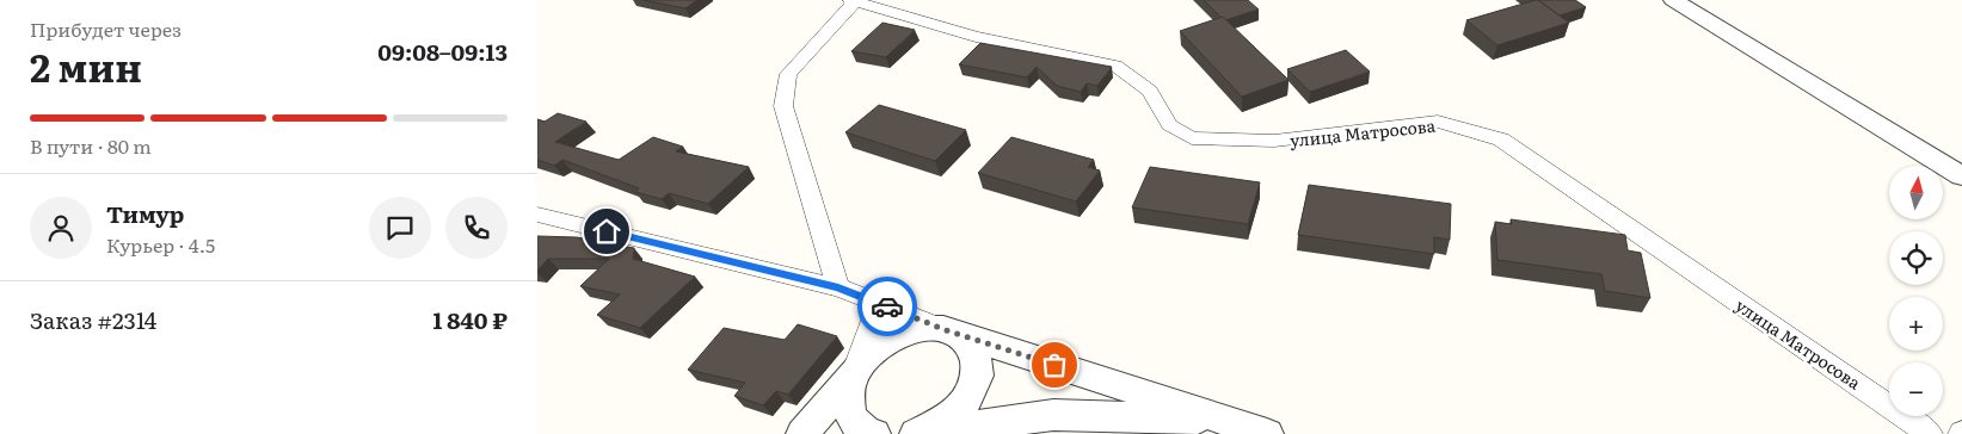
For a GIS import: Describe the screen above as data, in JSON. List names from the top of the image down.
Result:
{
  "streets": {
    "street": ["улица Матросова"]
  },
  "north": "top",
  "page": {
    "heading": ["2 мин", "Прибудет через", "09:08–09:13"],
    "panel": [
      "Тимур",
      "Курьер · 4.5",
      "Заказ #2314",
      "1 840 ₽"
    ],
    "bar": "В пути · 80 m",
    "map_buttons": ["+", "−"]
  }
}
